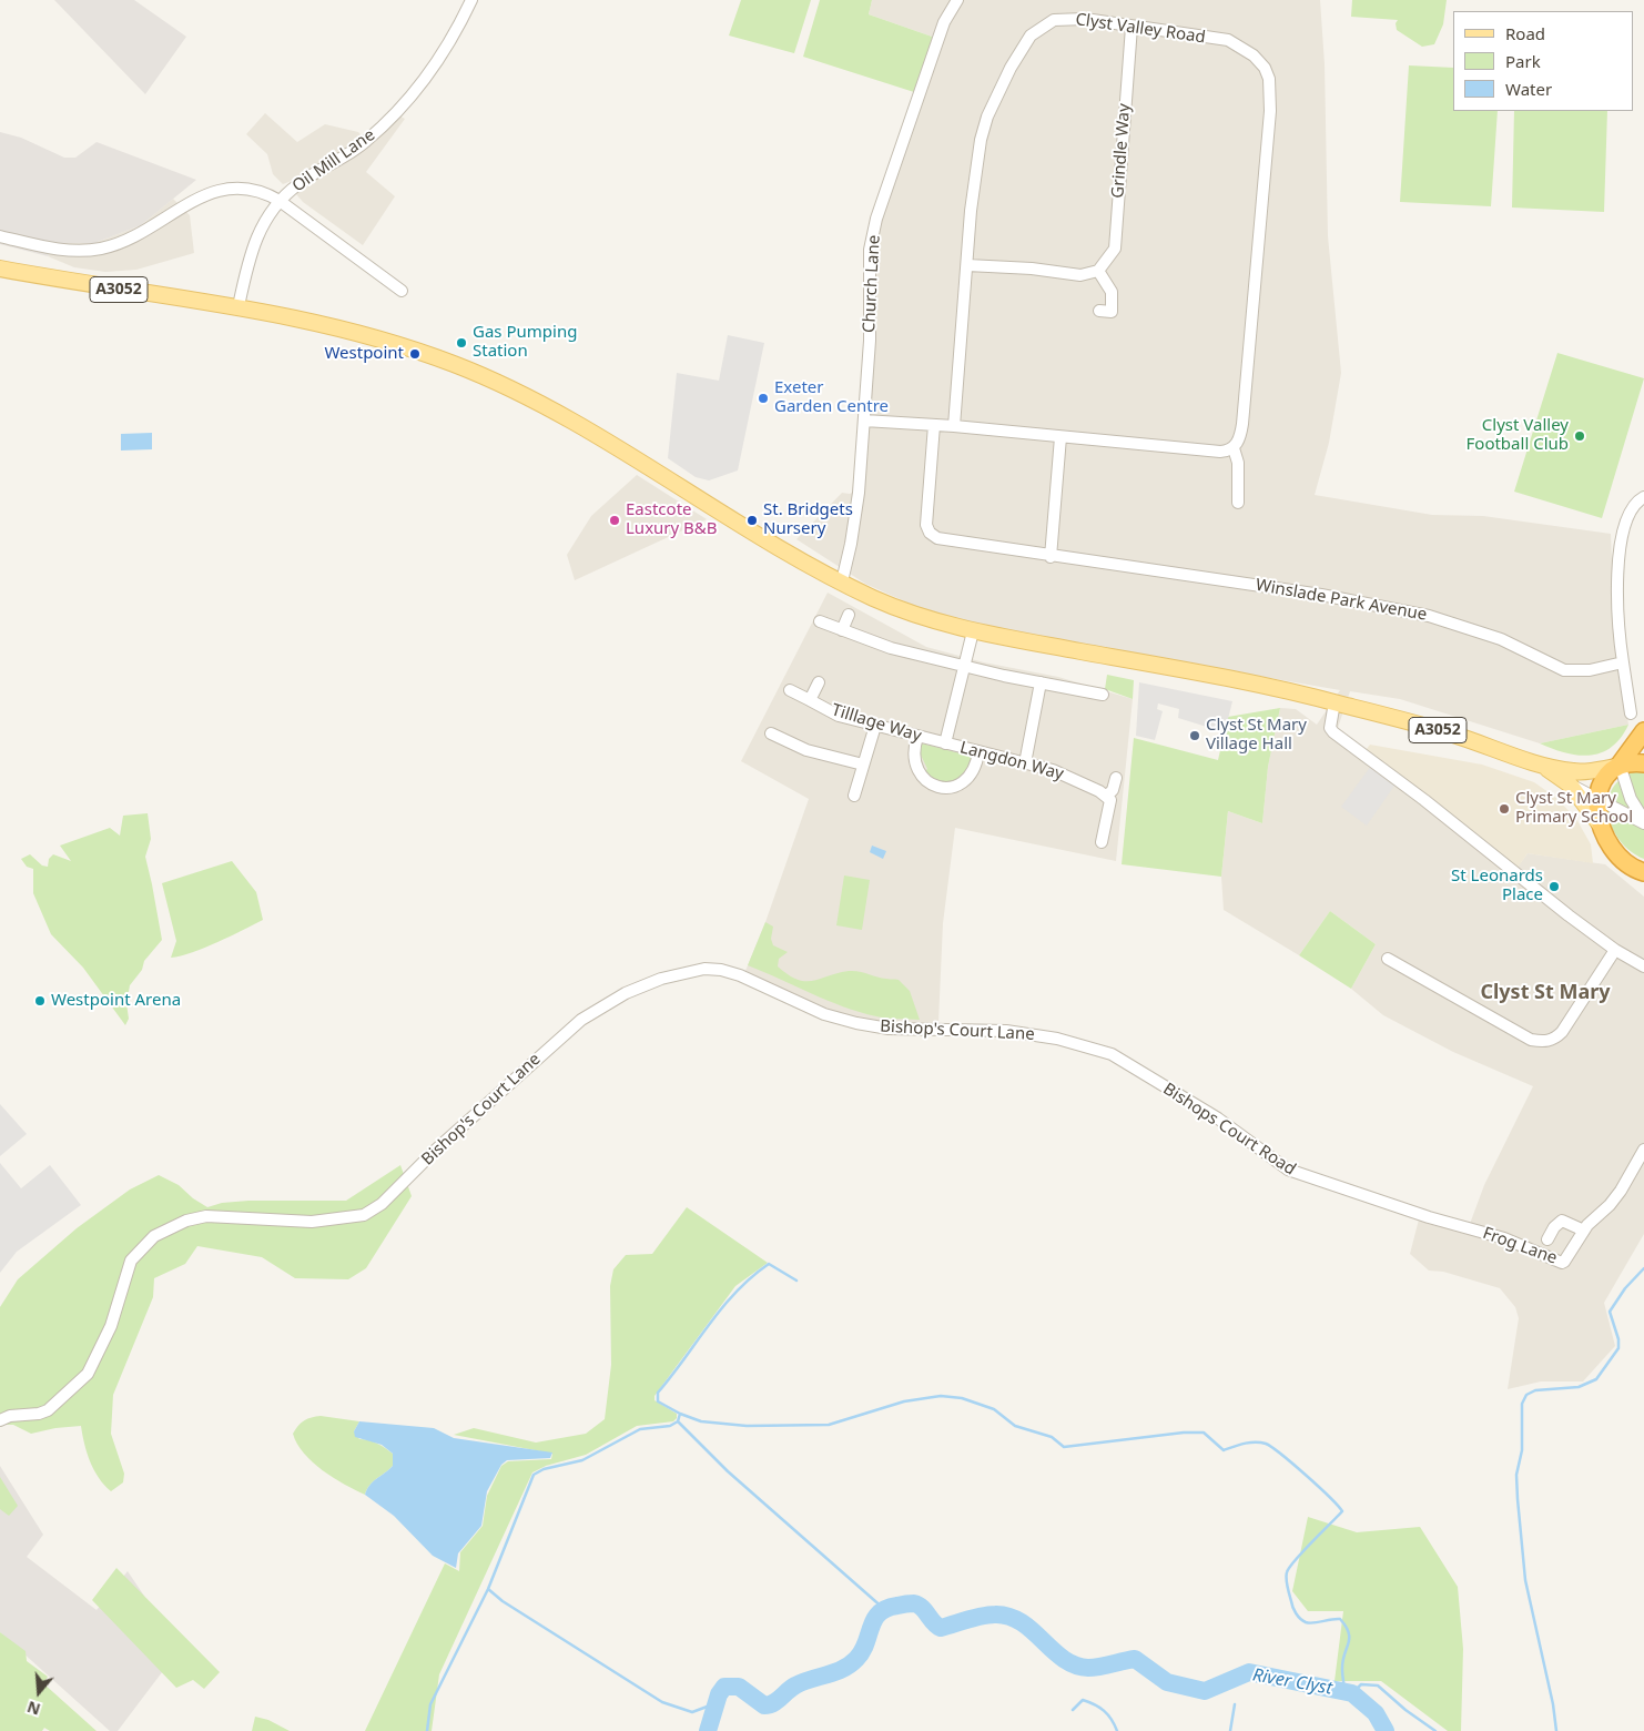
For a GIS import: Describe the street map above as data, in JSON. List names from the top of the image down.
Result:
{
  "streets": {
    "main road": ["A3052"],
    "street": [
      "Clyst Valley Road",
      "Grindle Way",
      "Oil Mill Lane",
      "Church Lane",
      "Winslade Park Avenue",
      "Tilllage Way",
      "Langdon Way",
      "Bishop's Court Lane",
      "Bishops Court Road",
      "Frog Lane"
    ]
  },
  "crossings": [
    ["Clyst Valley Road", "Grindle Way"],
    ["Oil Mill Lane", "A3052"],
    ["Church Lane", "A3052"],
    ["Tilllage Way", "Langdon Way"],
    ["Bishop's Court Lane", "Bishops Court Road"],
    ["Bishops Court Road", "Frog Lane"]
  ],
  "districts": ["Clyst St Mary"],
  "water": ["River Clyst"],
  "places": [
    "Gas Pumping Station",
    "Westpoint",
    "Exeter Garden Centre",
    "Clyst Valley Football Club",
    "Eastcote Luxury B&B",
    "St. Bridgets Nursery",
    "Clyst St Mary Village Hall",
    "Clyst St Mary Primary School",
    "St Leonards Place",
    "Westpoint Arena"
  ],
  "legend": ["Road", "Park", "Water"],
  "north": "bottom"
}
